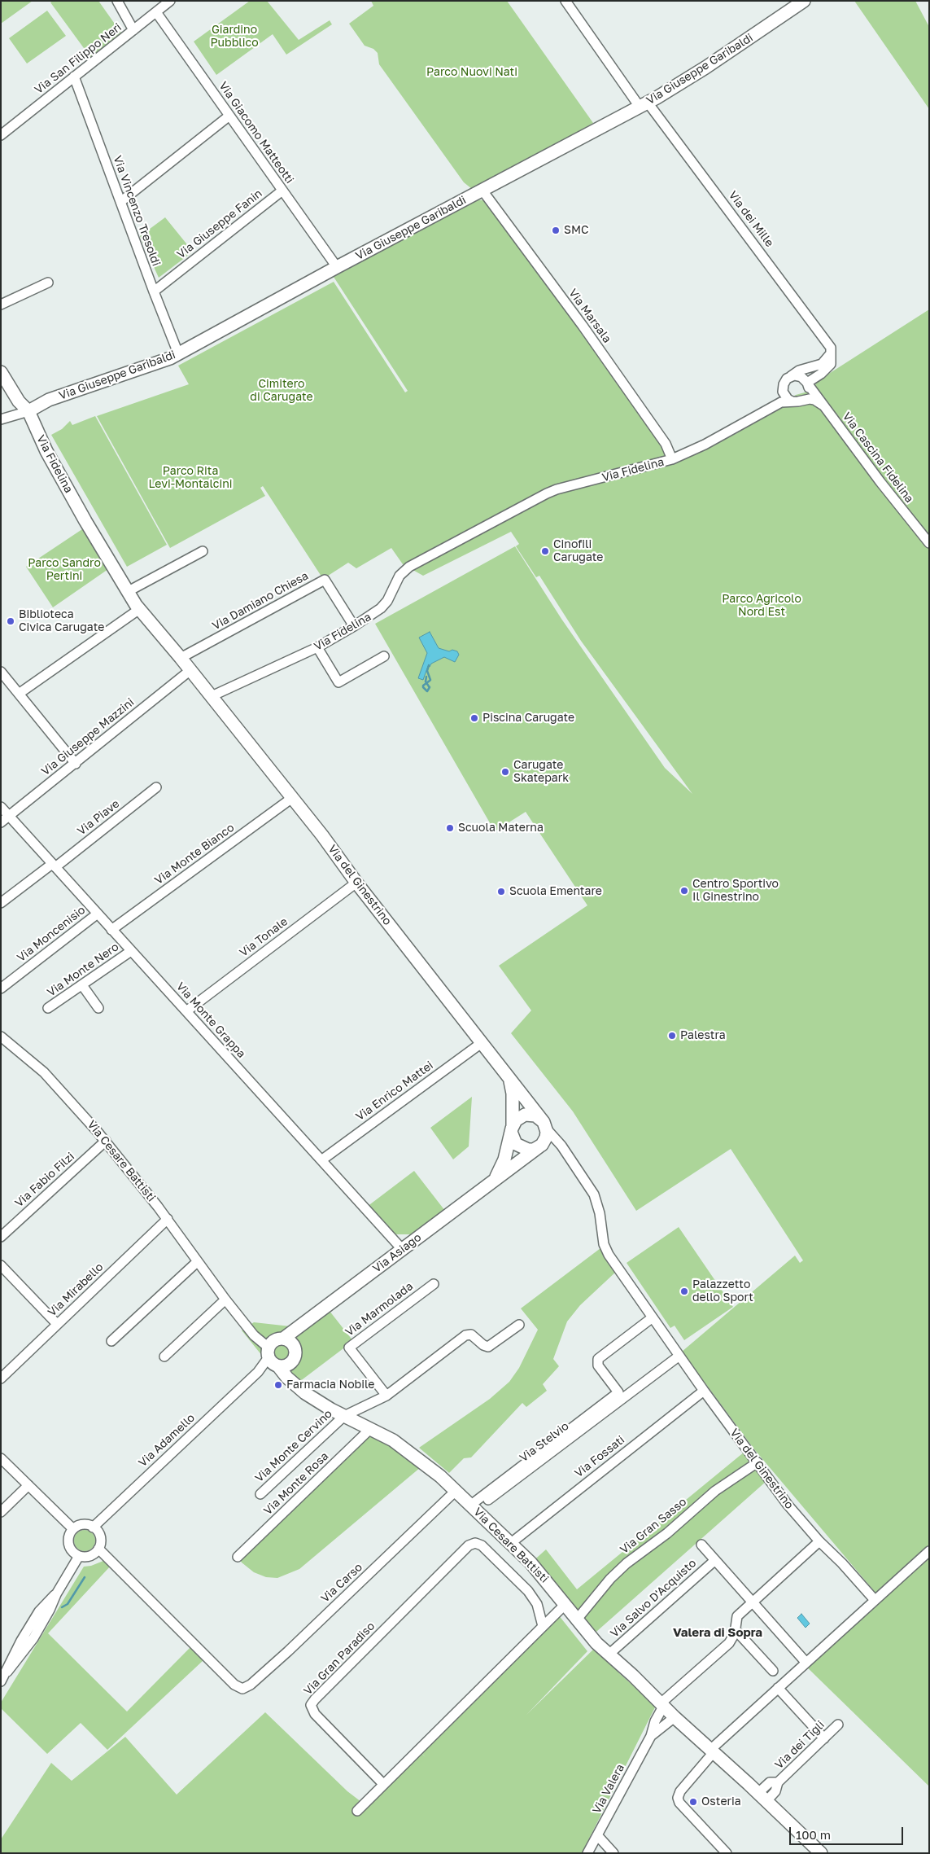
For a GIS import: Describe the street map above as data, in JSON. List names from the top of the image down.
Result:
{
  "streets": {
    "street": [
      "Via San Filippo Neri",
      "Via Giuseppe Garibaldi",
      "Via Giacomo Matteotti",
      "Via Vincenzo Tresoldi",
      "Via dei Mille",
      "Via Giuseppe Fanin",
      "Via Marsala",
      "Via Cascina Fidelina",
      "Via Fidelina",
      "Via Damiano Chiesa",
      "Via Giuseppe Mazzini",
      "Via Piave",
      "Via Monte Bianco",
      "Via del Ginestrino",
      "Via Moncenisio",
      "Via Tonale",
      "Via Monte Nero",
      "Via Monte Grappa",
      "Via Enrico Mattei",
      "Via Cesare Battisti",
      "Via Fabio Filzi",
      "Via Asiago",
      "Via Mirabello",
      "Via Marmolada",
      "Via Adamello",
      "Via Stelvio",
      "Via Monte Cervino",
      "Via Fossati",
      "Via Monte Rosa",
      "Via Gran Sasso",
      "Via Carso",
      "Via Salvo D'Acquisto",
      "Via Gran Paradiso",
      "Via dei Tigli",
      "Via Valera"
    ]
  },
  "crossings": [
    ["Via San Filippo Neri", "Via Giacomo Matteotti"],
    ["Via San Filippo Neri", "Via Vincenzo Tresoldi"],
    ["Via Giuseppe Garibaldi", "Via Giacomo Matteotti"],
    ["Via Giuseppe Garibaldi", "Via Vincenzo Tresoldi"],
    ["Via Giuseppe Garibaldi", "Via dei Mille"],
    ["Via Giuseppe Garibaldi", "Via Marsala"],
    ["Via Giuseppe Garibaldi", "Via Fidelina"],
    ["Via Giacomo Matteotti", "Via Giuseppe Fanin"],
    ["Via Vincenzo Tresoldi", "Via Giuseppe Fanin"],
    ["Via Marsala", "Via Fidelina"],
    ["Via Cascina Fidelina", "Via Fidelina"],
    ["Via Fidelina", "Via Damiano Chiesa"],
    ["Via Fidelina", "Via Giuseppe Mazzini"],
    ["Via Fidelina", "Via del Ginestrino"],
    ["Via Giuseppe Mazzini", "Via Monte Grappa"],
    ["Via Piave", "Via Monte Grappa"],
    ["Via Monte Bianco", "Via del Ginestrino"],
    ["Via Monte Bianco", "Via Monte Grappa"],
    ["Via del Ginestrino", "Via Tonale"],
    ["Via del Ginestrino", "Via Enrico Mattei"],
    ["Via del Ginestrino", "Via Asiago"],
    ["Via del Ginestrino", "Via Stelvio"],
    ["Via del Ginestrino", "Via Fossati"],
    ["Via del Ginestrino", "Via Gran Sasso"],
    ["Via Moncenisio", "Via Monte Grappa"],
    ["Via Tonale", "Via Monte Grappa"],
    ["Via Monte Nero", "Via Monte Grappa"],
    ["Via Monte Grappa", "Via Enrico Mattei"],
    ["Via Monte Grappa", "Via Asiago"],
    ["Via Cesare Battisti", "Via Fabio Filzi"],
    ["Via Cesare Battisti", "Via Asiago"],
    ["Via Cesare Battisti", "Via Mirabello"],
    ["Via Cesare Battisti", "Via Adamello"],
    ["Via Cesare Battisti", "Via Stelvio"],
    ["Via Cesare Battisti", "Via Monte Cervino"],
    ["Via Cesare Battisti", "Via Fossati"],
    ["Via Cesare Battisti", "Via Monte Rosa"],
    ["Via Cesare Battisti", "Via Gran Sasso"],
    ["Via Cesare Battisti", "Via Carso"],
    ["Via Cesare Battisti", "Via Salvo D'Acquisto"],
    ["Via Cesare Battisti", "Via dei Tigli"],
    ["Via Cesare Battisti", "Via Valera"],
    ["Via Asiago", "Via Adamello"],
    ["Via Adamello", "Via Carso"]
  ],
  "districts": ["Valera di Sopra"],
  "parks": [
    "Giardino Pubblico",
    "Parco Nuovi Nati",
    "Cimitero di Carugate",
    "Parco Rita Levi-Montalcini",
    "Parco Sandro Pertini",
    "Parco Agricolo Nord Est"
  ],
  "places": [
    "SMC",
    "Cinofili Carugate",
    "Biblioteca Civica Carugate",
    "Piscina Carugate",
    "Carugate Skatepark",
    "Scuola Materna",
    "Centro Sportivo Il Ginestrino",
    "Scuola Ementare",
    "Palestra",
    "Palazzetto dello Sport",
    "Farmacia Nobile",
    "Osteria"
  ],
  "scale_bar": "100 m"
}
